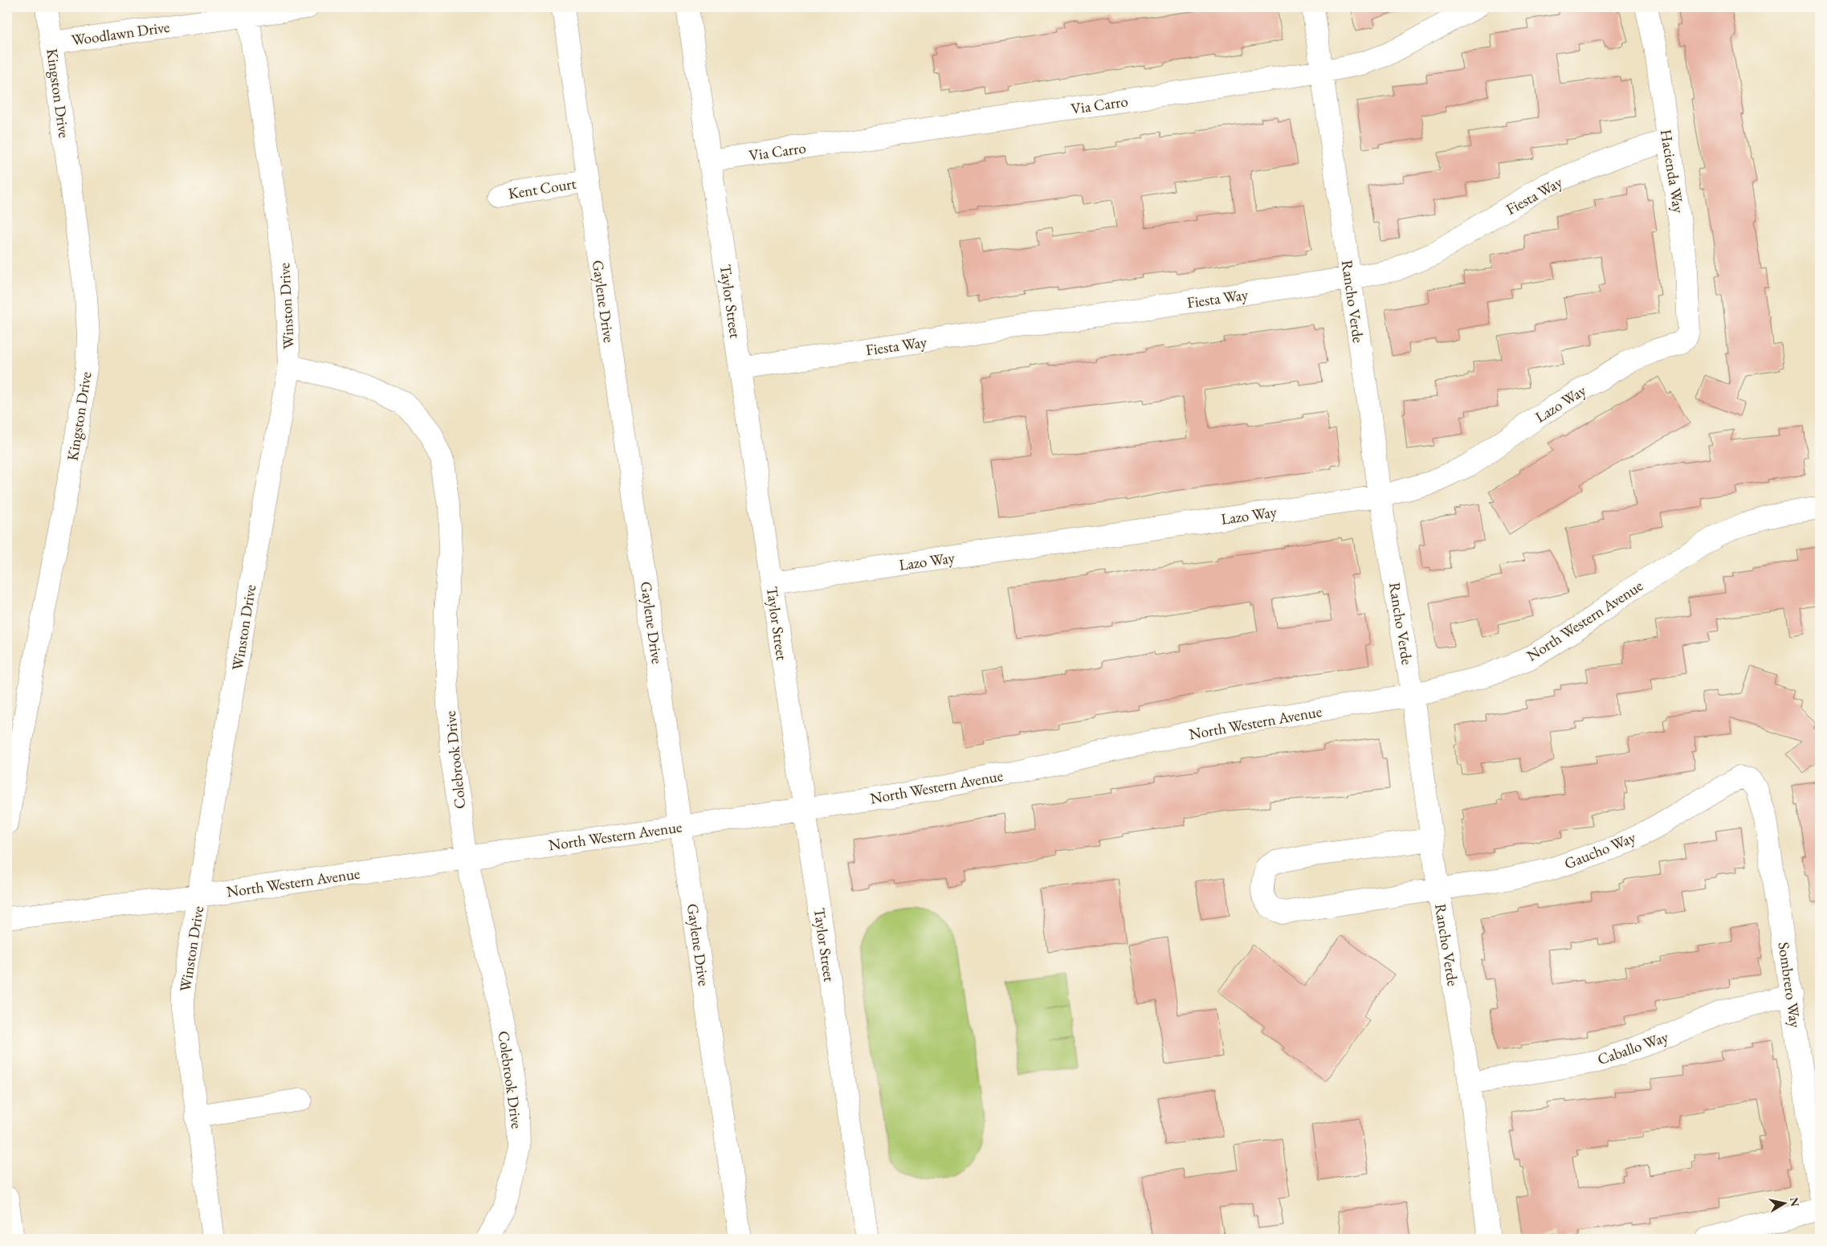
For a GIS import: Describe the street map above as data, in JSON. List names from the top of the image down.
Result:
{
  "streets": {
    "street": [
      "Woodlawn Drive",
      "Kingston Drive",
      "Via Carro",
      "Hacienda Way",
      "Kent Court",
      "Fiesta Way",
      "Gaylene Drive",
      "Taylor Street",
      "Rancho Verde",
      "Winston Drive",
      "Lazo Way",
      "North Western Avenue",
      "Colebrook Drive",
      "Gaucho Way",
      "Sombrero Way",
      "Caballo Way"
    ]
  },
  "crossings": [
    ["Woodlawn Drive", "Kingston Drive"],
    ["Woodlawn Drive", "Winston Drive"],
    ["Via Carro", "Taylor Street"],
    ["Via Carro", "Rancho Verde"],
    ["Hacienda Way", "Fiesta Way"],
    ["Hacienda Way", "Lazo Way"],
    ["Kent Court", "Gaylene Drive"],
    ["Fiesta Way", "Taylor Street"],
    ["Fiesta Way", "Rancho Verde"],
    ["Gaylene Drive", "North Western Avenue"],
    ["Taylor Street", "Lazo Way"],
    ["Taylor Street", "North Western Avenue"],
    ["Rancho Verde", "Lazo Way"],
    ["Rancho Verde", "North Western Avenue"],
    ["Rancho Verde", "Gaucho Way"],
    ["Rancho Verde", "Caballo Way"],
    ["Winston Drive", "North Western Avenue"],
    ["Winston Drive", "Colebrook Drive"],
    ["North Western Avenue", "Colebrook Drive"],
    ["Gaucho Way", "Sombrero Way"],
    ["Sombrero Way", "Caballo Way"]
  ],
  "north": "right"
}
